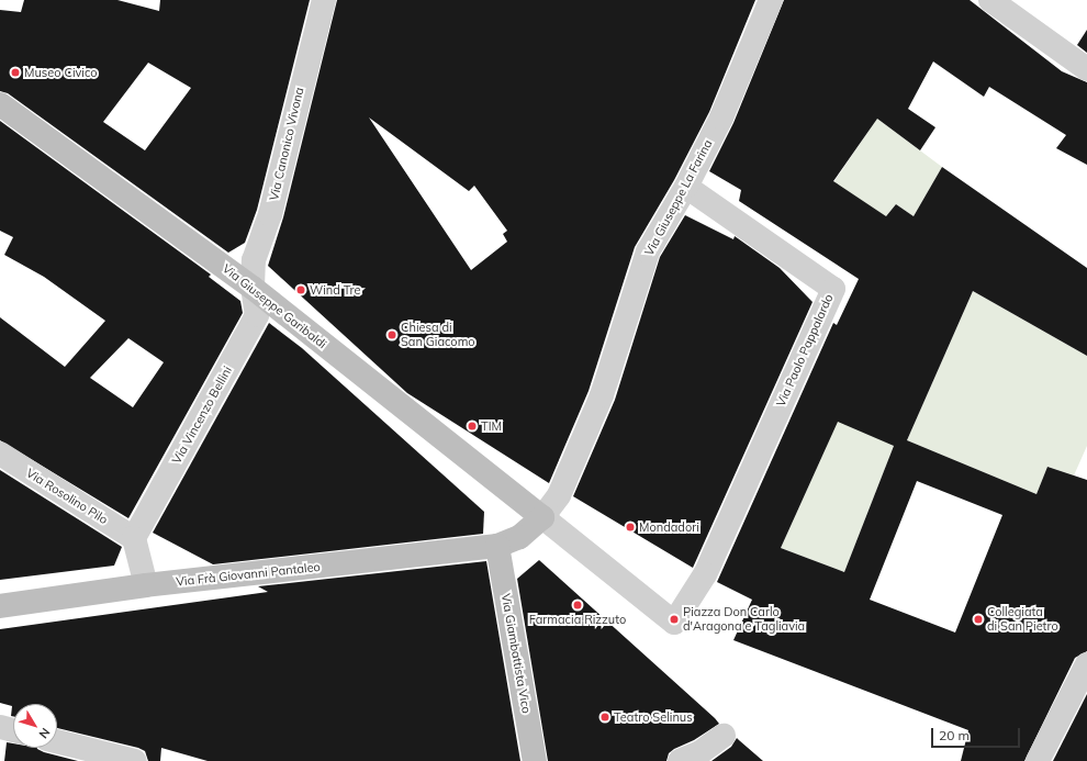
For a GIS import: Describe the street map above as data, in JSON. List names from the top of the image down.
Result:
{
  "streets": {
    "main road": ["Via Giuseppe Garibaldi", "Via Frà Giovanni Pantaleo", "Via Giambattista Vico"],
    "street": [
      "Via Canonico Vivona",
      "Via Giuseppe La Farina",
      "Via Paolo Pappalardo",
      "Via Vincenzo Bellini",
      "Via Rosolino Pilo"
    ]
  },
  "crossings": [
    ["Via Canonico Vivona", "Via Giuseppe Garibaldi"],
    ["Via Canonico Vivona", "Via Vincenzo Bellini"],
    ["Via Giuseppe La Farina", "Via Giuseppe Garibaldi"],
    ["Via Giuseppe La Farina", "Via Paolo Pappalardo"],
    ["Via Giuseppe La Farina", "Via Frà Giovanni Pantaleo"],
    ["Via Giuseppe Garibaldi", "Via Paolo Pappalardo"],
    ["Via Giuseppe Garibaldi", "Via Vincenzo Bellini"],
    ["Via Giuseppe Garibaldi", "Via Frà Giovanni Pantaleo"],
    ["Via Paolo Pappalardo", "Via Frà Giovanni Pantaleo"],
    ["Via Vincenzo Bellini", "Via Rosolino Pilo"],
    ["Via Frà Giovanni Pantaleo", "Via Giambattista Vico"]
  ],
  "places": [
    "Museo Civico",
    "Wind Tre",
    "Chiesa di San Giacomo",
    "TIM",
    "Mondadori",
    "Farmacia Rizzuto",
    "Piazza Don Carlo d'Aragona e Tagliavia",
    "Collegiata di San Pietro",
    "Teatro Selinus"
  ],
  "scale_bar": "20 m",
  "north": "bottom right"
}
